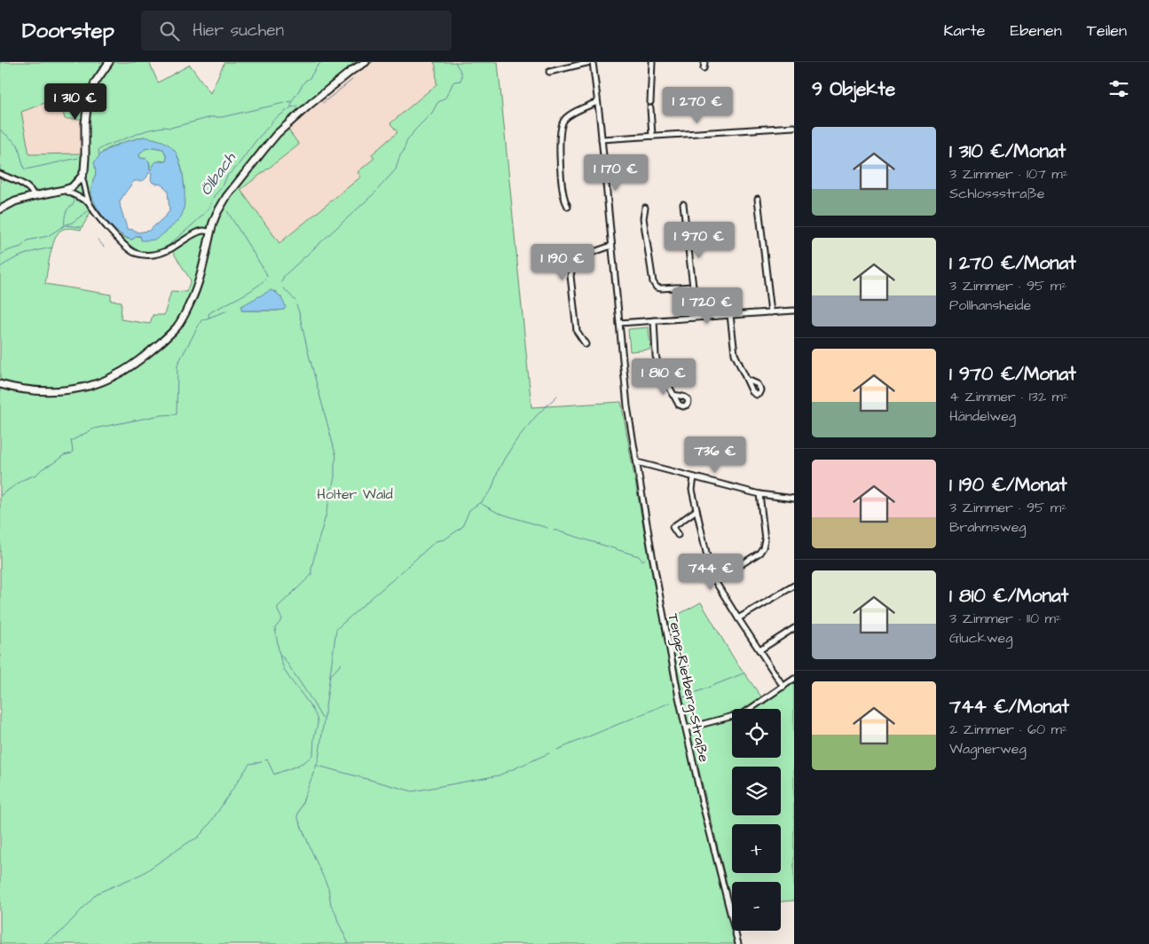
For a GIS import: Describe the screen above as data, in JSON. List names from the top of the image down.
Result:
{
  "streets": {
    "street": ["Tenge-Rietberg-Straße"]
  },
  "water": ["Ölbach"],
  "parks": ["Holter Wald"],
  "page": {
    "header": "Doorstep",
    "search": "Hier suchen",
    "nav": ["Karte", "Ebenen", "Teilen"],
    "heading": "9 Objekte",
    "price": [
      "1 310 €",
      "1 270 €",
      "1 170 €",
      "1 970 €",
      "1 190 €",
      "1 720 €",
      "1 810 €",
      "736 €",
      "744 €"
    ],
    "list": [
      {
        "name": "1 310 €/Monat",
        "note": "3 Zimmer · 107 m² · Schlossstraße"
      },
      {
        "name": "1 270 €/Monat",
        "note": "3 Zimmer · 95 m² · Pollhansheide"
      },
      {
        "name": "1 970 €/Monat",
        "note": "4 Zimmer · 132 m² · Händelweg"
      },
      {
        "name": "1 190 €/Monat",
        "note": "3 Zimmer · 95 m² · Brahmsweg"
      },
      {
        "name": "1 810 €/Monat",
        "note": "3 Zimmer · 110 m² · Gluckweg"
      },
      {
        "name": "744 €/Monat",
        "note": "2 Zimmer · 60 m² · Wagnerweg"
      }
    ],
    "map_buttons": ["+", "−"]
  }
}
